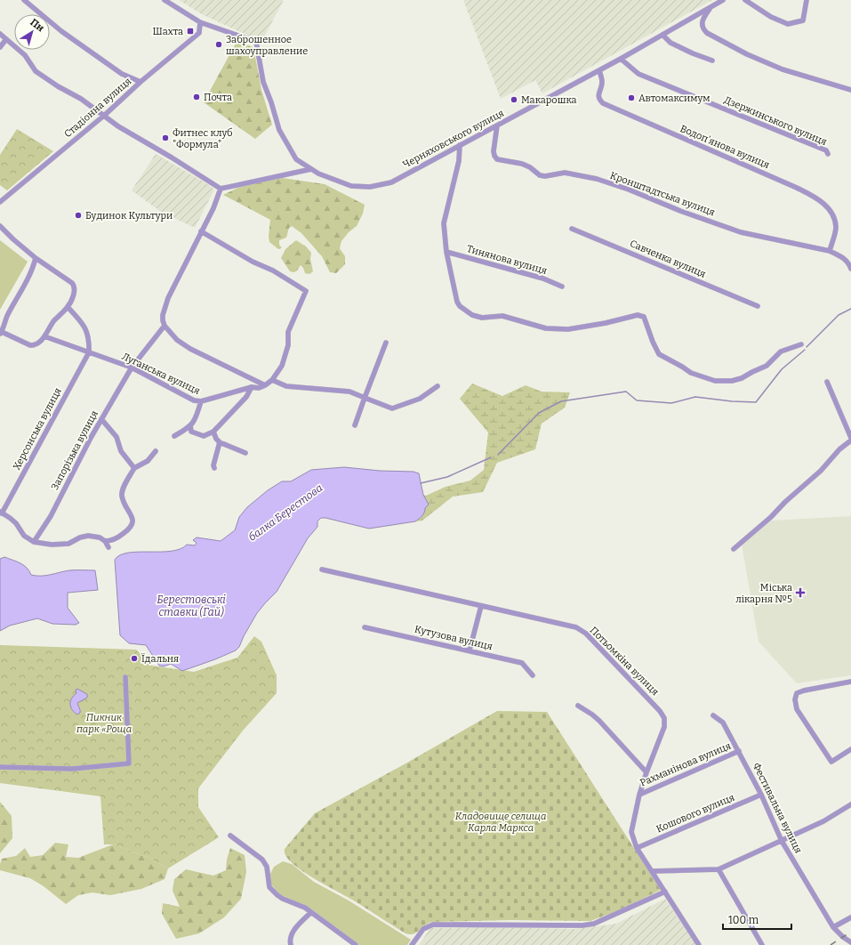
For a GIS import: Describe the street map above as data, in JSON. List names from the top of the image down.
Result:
{
  "streets": {
    "street": [
      "Стадіонна вулиця",
      "Дзержинського вулиця",
      "Черняховського вулиця",
      "Водоп’янова вулиця",
      "Кронштадтська вулиця",
      "Савченка вулиця",
      "Тинянова вулиця",
      "Луганська вулиця",
      "Херсонська вулиця",
      "Запорізька вулиця",
      "Кутузова вулиця",
      "Потьомкіна вулиця",
      "Рахманінова вулиця",
      "Фестивальна вулиця",
      "Кошового вулиця"
    ]
  },
  "crossings": [
    ["Стадіонна вулиця", "Черняховського вулиця"],
    ["Дзержинського вулиця", "Черняховського вулиця"],
    ["Черняховського вулиця", "Водоп’янова вулиця"],
    ["Черняховського вулиця", "Кронштадтська вулиця"],
    ["Водоп’янова вулиця", "Кронштадтська вулиця"],
    ["Луганська вулиця", "Херсонська вулиця"],
    ["Луганська вулиця", "Запорізька вулиця"],
    ["Потьомкіна вулиця", "Рахманінова вулиця"],
    ["Потьомкіна вулиця", "Кошового вулиця"],
    ["Рахманінова вулиця", "Фестивальна вулиця"],
    ["Фестивальна вулиця", "Кошового вулиця"]
  ],
  "water": ["балка Берестова", "Берестовські ставки (Гай)"],
  "parks": ["Пикник парк «Роща", "Кладовище селища Карла Маркса"],
  "places": {
    "transit": ["Шахта"],
    "other": [
      "Заброшенное шахоуправление",
      "Почта",
      "Автомаксимум",
      "Макарошка",
      "Фитнес клуб \"Формула\"",
      "Будинок Культури",
      "Їдальня"
    ],
    "health": ["Міська лікарня №5"]
  },
  "scale_bar": "100 m",
  "north": "top right"
}
